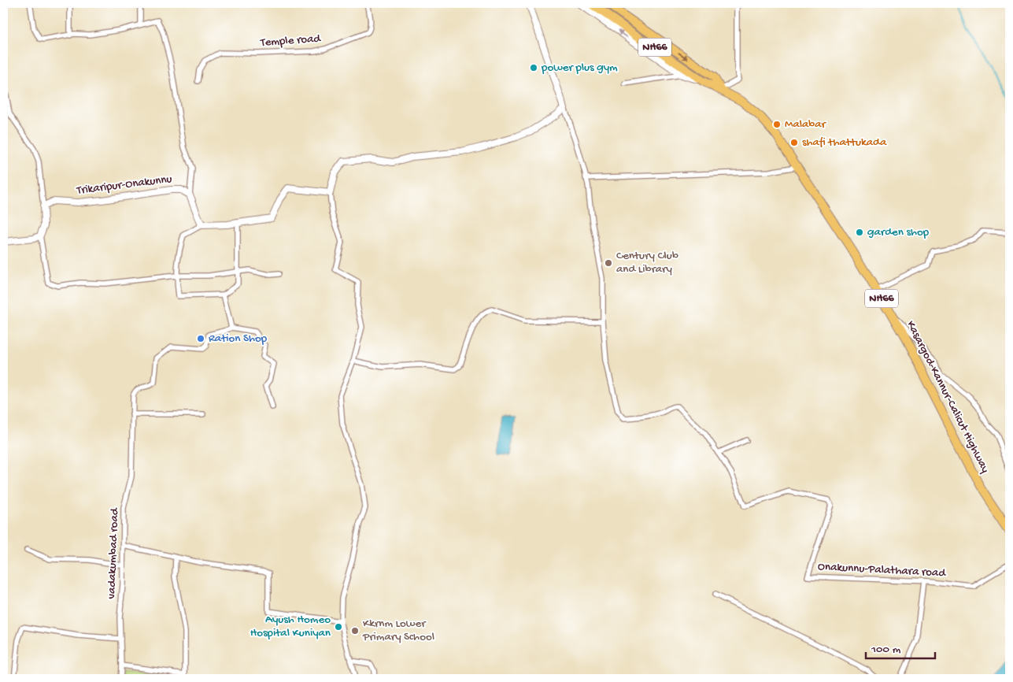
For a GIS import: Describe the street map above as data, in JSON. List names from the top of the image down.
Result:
{
  "streets": {
    "highway": ["NH66", "Kasargod-Kannur-Calicut Highway"],
    "street": [
      "Temple road",
      "Trikaripur-Onakunnu",
      "vadakumbad road",
      "Onakunnu-Palathara road"
    ]
  },
  "places": [
    "power plus gym",
    "Malabar",
    "shafi thattukada",
    "garden shop",
    "Century Club and Library",
    "Ration Shop",
    "Ayush Homeo Hospital Kuniyan",
    "Kkrnm Lower Primary School"
  ],
  "scale_bar": "100 m"
}
